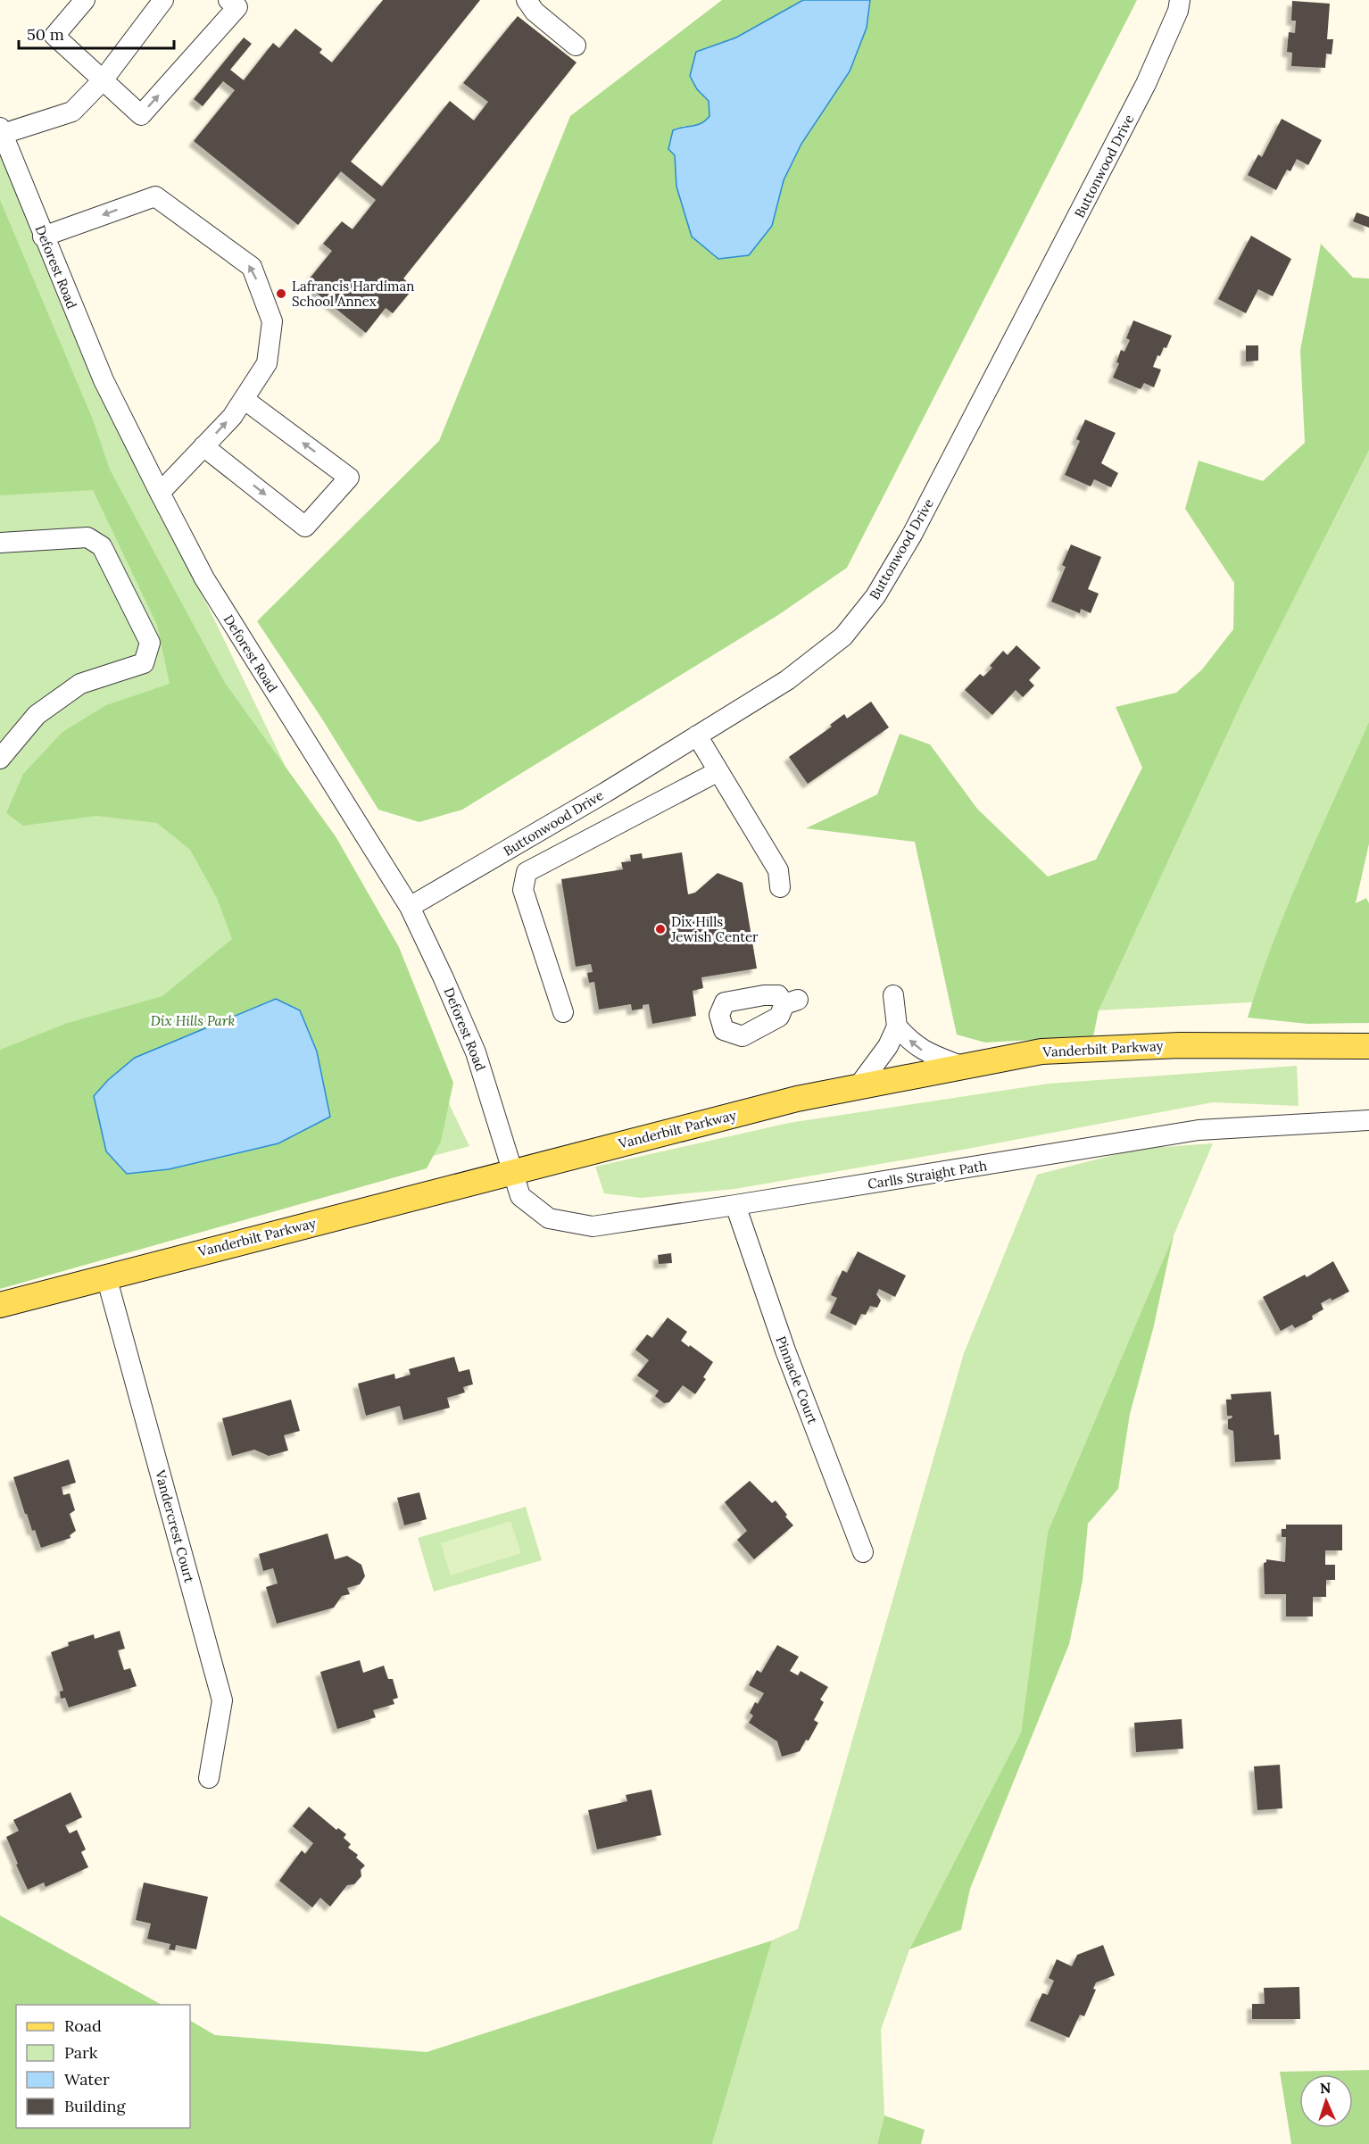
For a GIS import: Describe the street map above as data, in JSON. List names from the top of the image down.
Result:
{
  "streets": {
    "main road": ["Vanderbilt Parkway"],
    "street": [
      "Buttonwood Drive",
      "Deforest Road",
      "Carlls Straight Path",
      "Pinnacle Court",
      "Vandercrest Court"
    ]
  },
  "crossings": [
    ["Buttonwood Drive", "Deforest Road"],
    ["Deforest Road", "Vanderbilt Parkway"],
    ["Deforest Road", "Carlls Straight Path"],
    ["Vanderbilt Parkway", "Carlls Straight Path"],
    ["Vanderbilt Parkway", "Vandercrest Court"],
    ["Carlls Straight Path", "Pinnacle Court"]
  ],
  "parks": ["Dix Hills Park"],
  "places": ["Lafrancis Hardiman School Annex", "Dix Hills Jewish Center"],
  "legend": [
    "Road",
    "Park",
    "Water",
    "Building"
  ],
  "scale_bar": "50 m",
  "north": "top"
}
